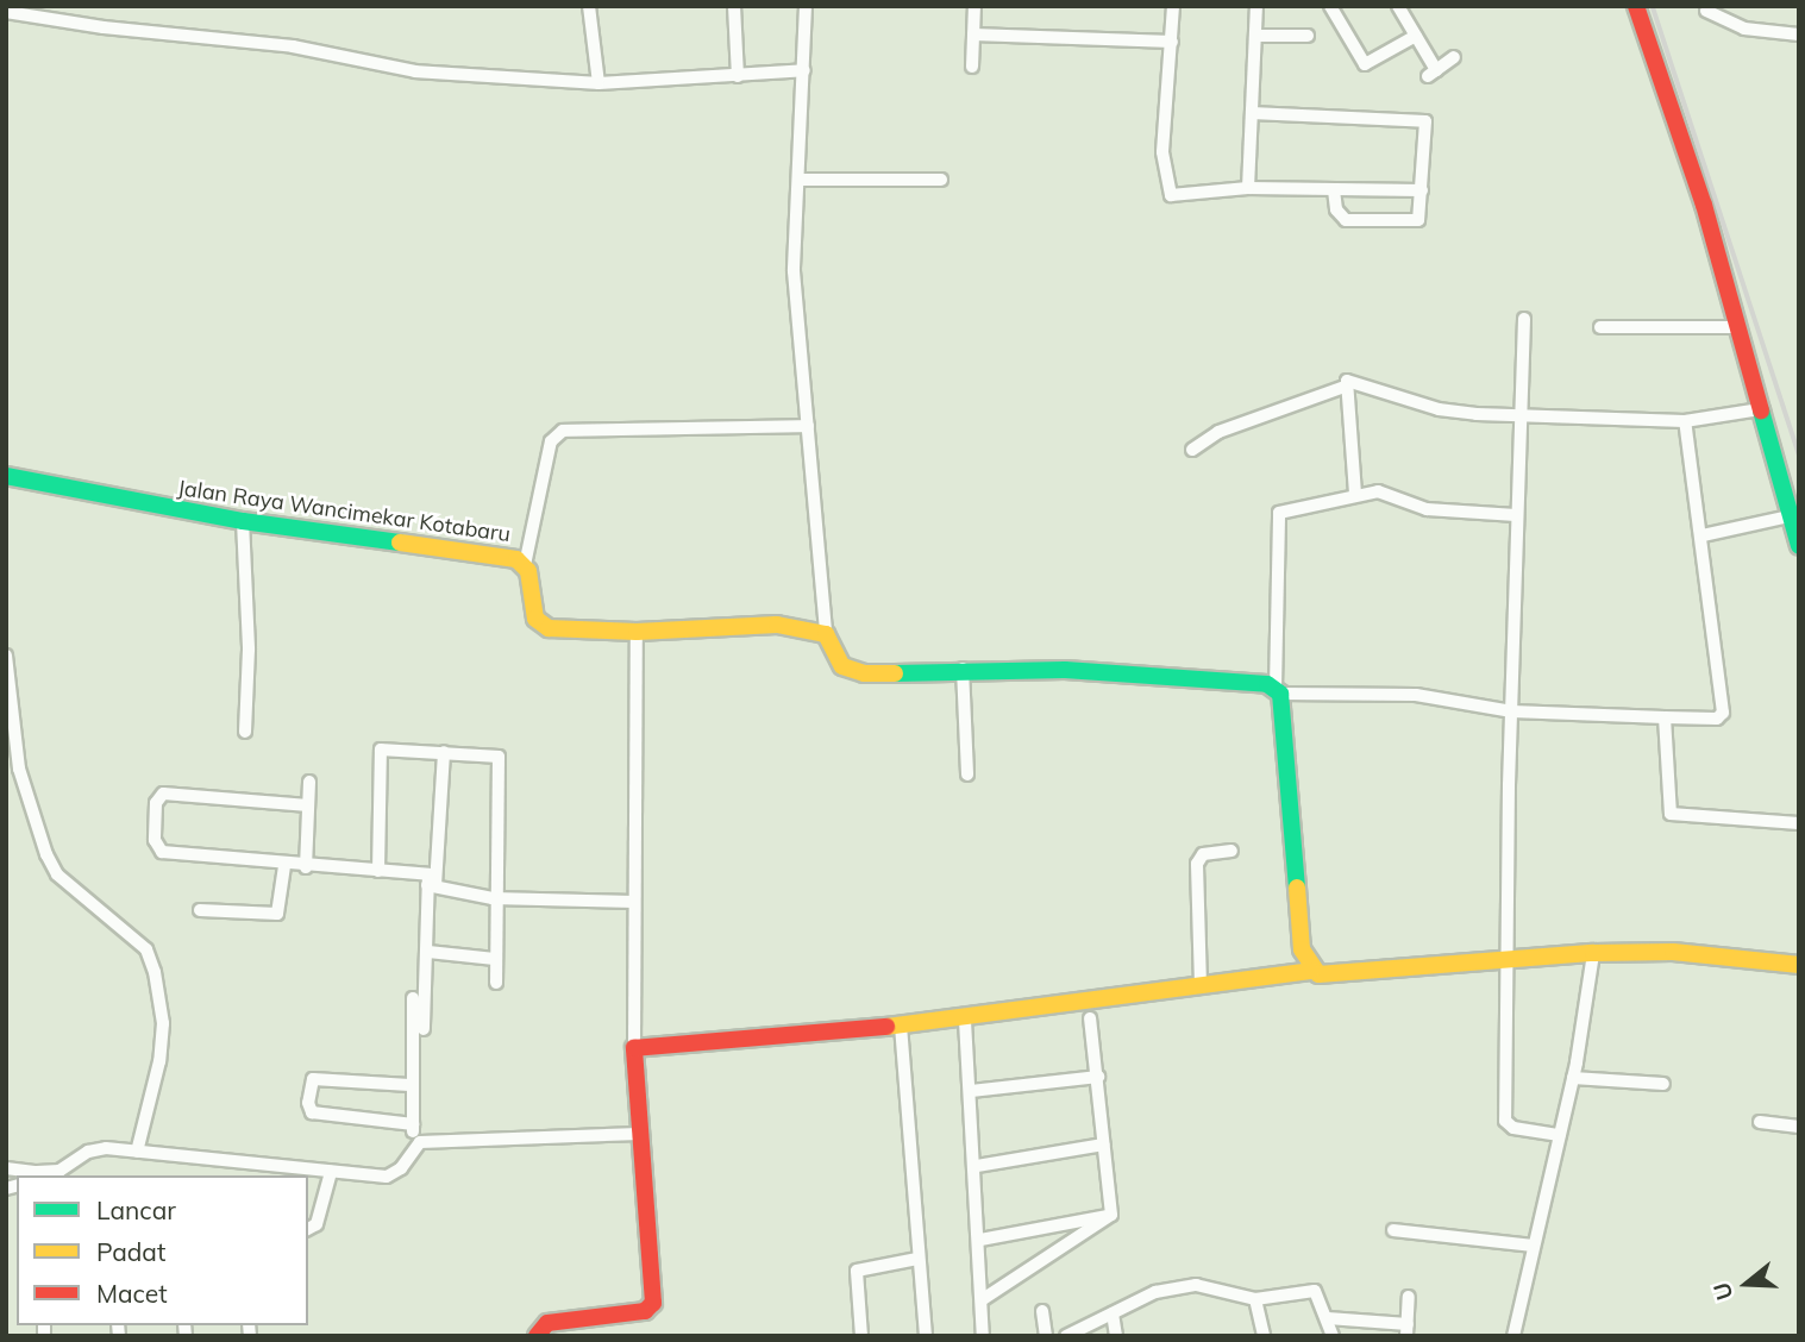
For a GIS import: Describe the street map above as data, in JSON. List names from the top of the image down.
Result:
{
  "streets": {
    "street": ["Jalan Raya Wancimekar Kotabaru"]
  },
  "legend": ["Lancar", "Padat", "Macet"],
  "north": "left"
}
